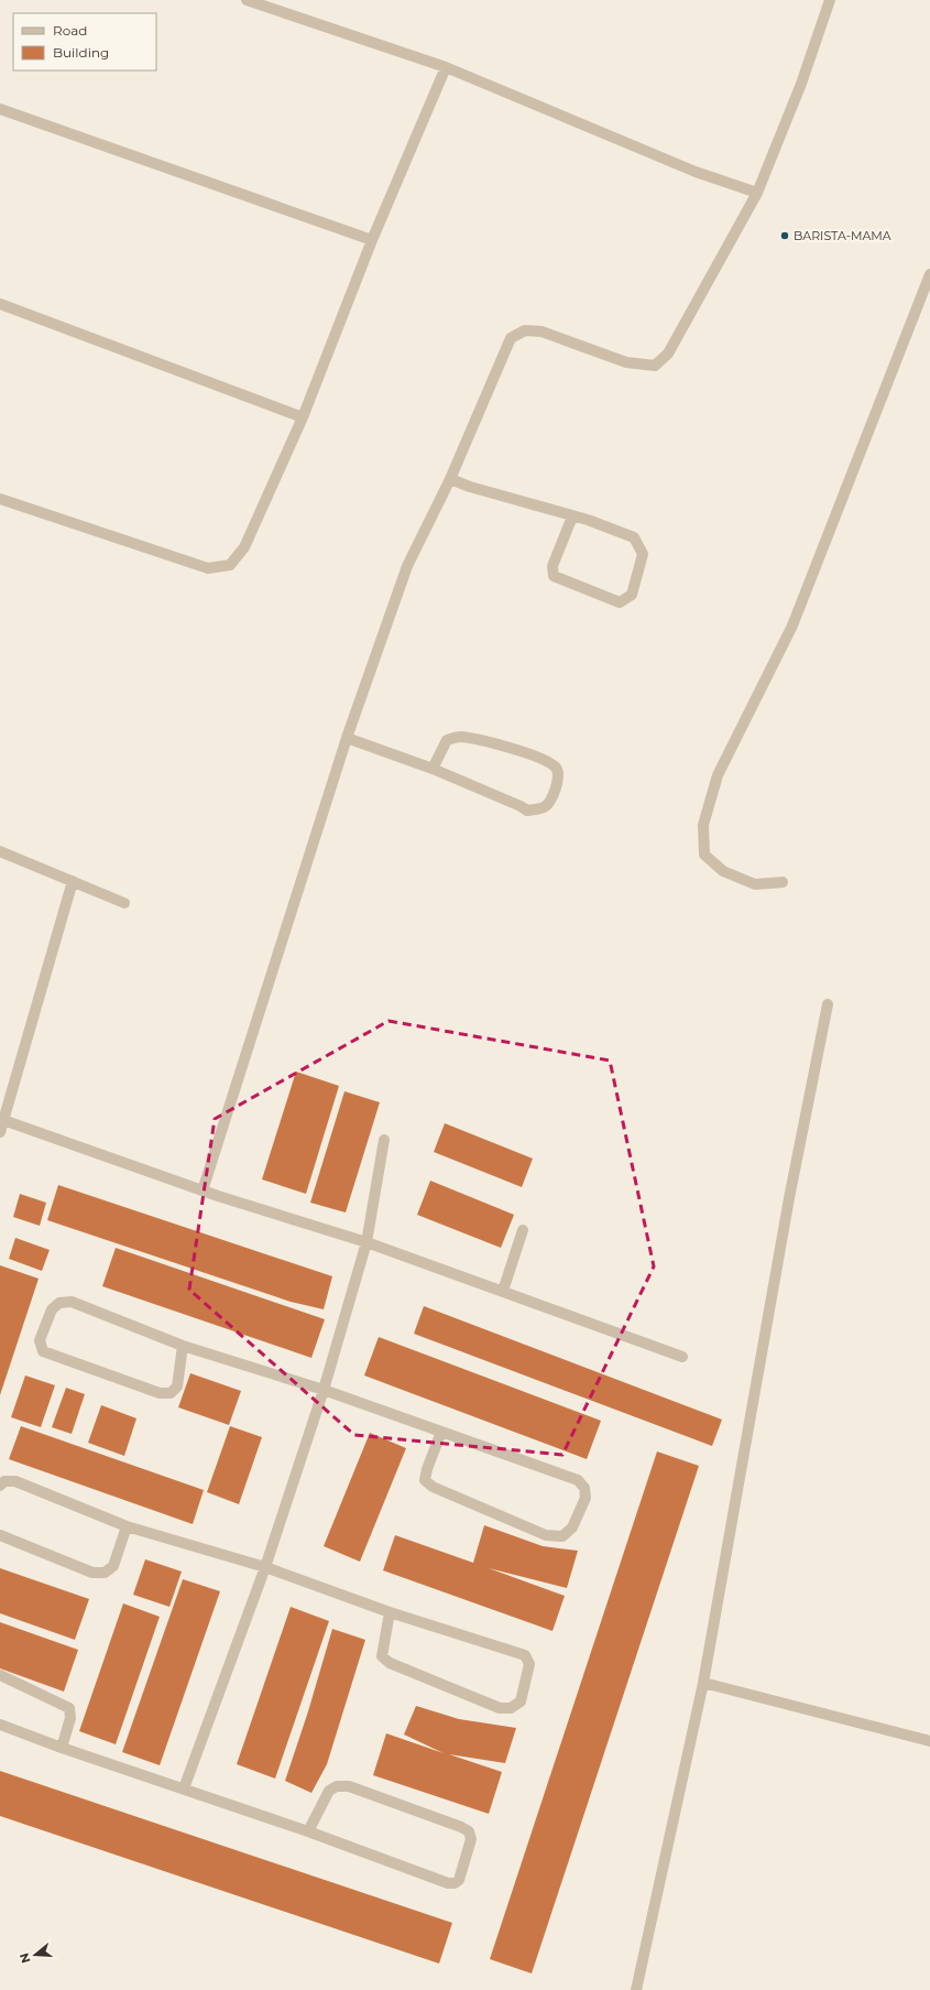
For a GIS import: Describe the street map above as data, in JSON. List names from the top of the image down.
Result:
{
  "places": ["BARISTA-MAMA"],
  "legend": ["Road", "Building"],
  "north": "left"
}
